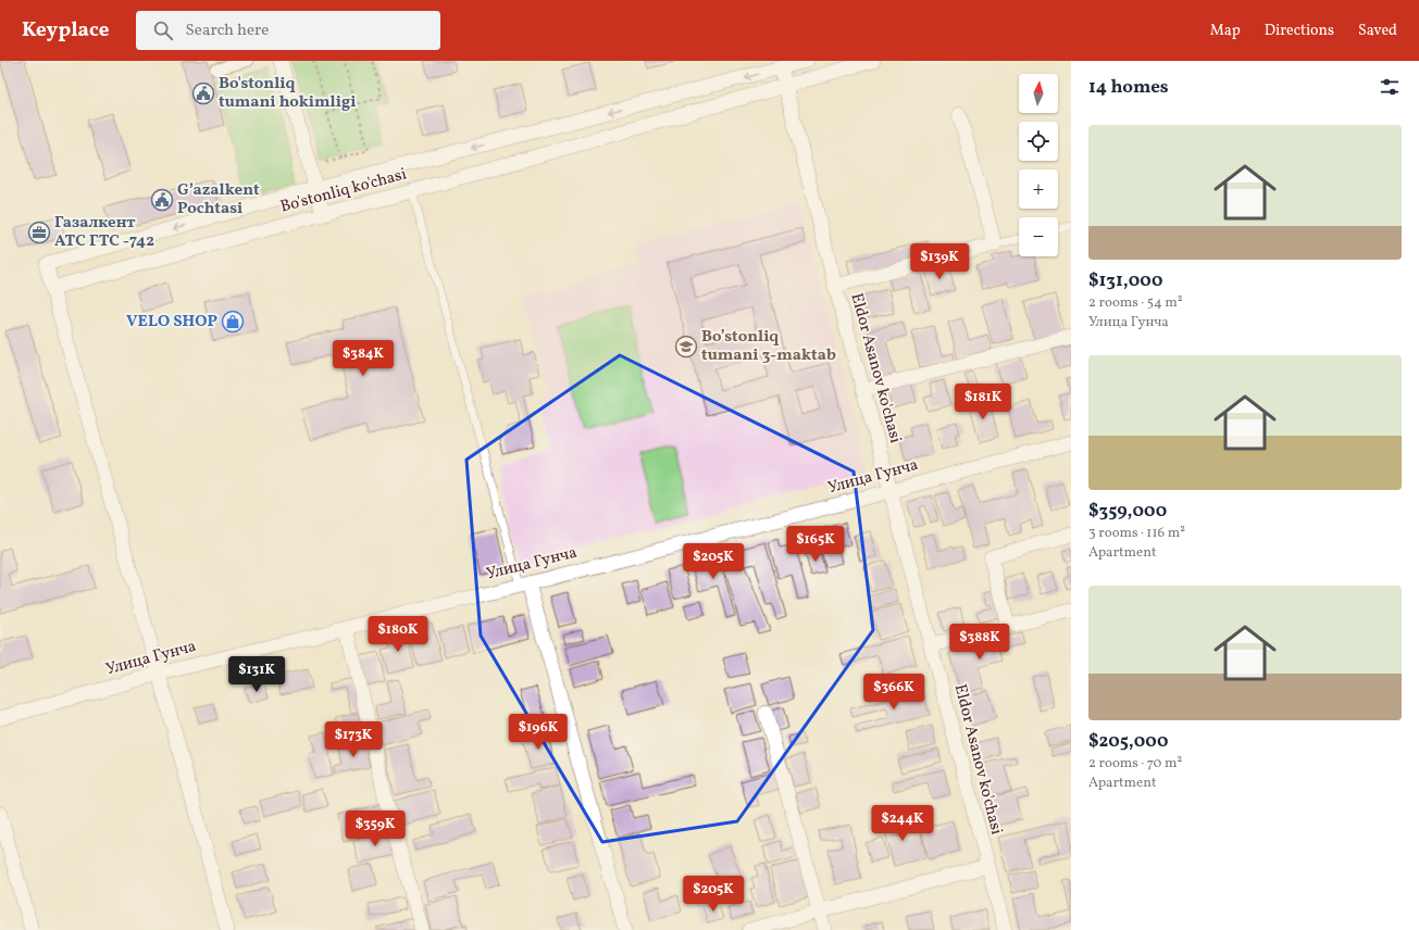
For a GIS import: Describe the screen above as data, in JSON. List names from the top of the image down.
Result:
{
  "streets": {
    "street": ["Bo'stonliq ko'chasi", "Eldor Asanov ko'chasi", "Улица Гунча"]
  },
  "crossings": [
    ["Bo'stonliq ko'chasi", "Eldor Asanov ko'chasi"],
    ["Eldor Asanov ko'chasi", "Улица Гунча"]
  ],
  "places": {
    "public building": ["Bo'stonliq tumani hokimligi", "Gʼazalkent Pochtasi"],
    "office": ["Газалкент АТС ГТС -742"],
    "shop": ["VELO SHOP"],
    "school or university": ["Bo’stonliq tumani 3-maktab"]
  },
  "north": "top",
  "page": {
    "header": "Keyplace",
    "search": "Search here",
    "nav": ["Map", "Directions", "Saved"],
    "heading": "14 homes",
    "map_buttons": ["+", "−"],
    "list": [
      {
        "name": "$131,000",
        "note": "2 rooms · 54 m² · Улица Гунча"
      },
      {
        "name": "$359,000",
        "note": "3 rooms · 116 m² · Apartment"
      },
      {
        "name": "$205,000",
        "note": "2 rooms · 70 m² · Apartment"
      }
    ],
    "price": [
      "$139K",
      "$384K",
      "$181K",
      "$165K",
      "$205K",
      "$180K",
      "$388K",
      "$131K",
      "$366K",
      "$196K",
      "$173K",
      "$244K",
      "$359K",
      "$205K"
    ]
  }
}
